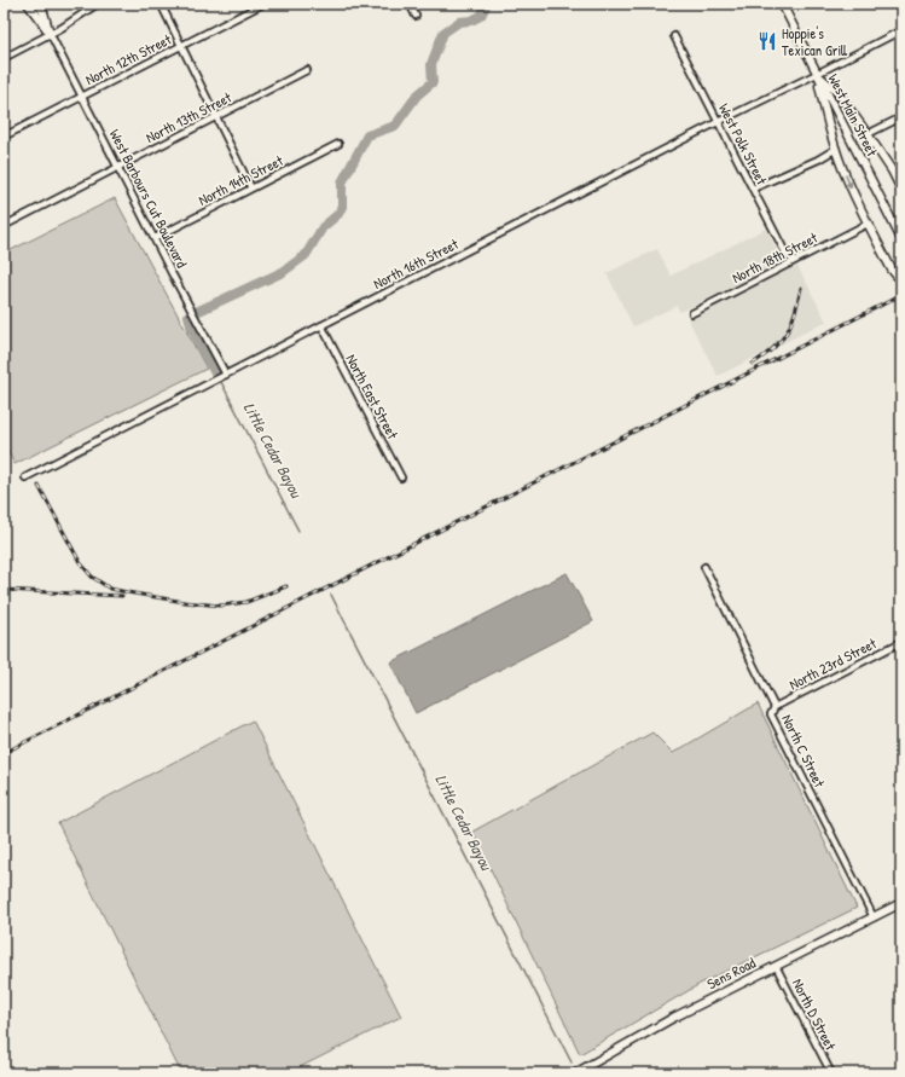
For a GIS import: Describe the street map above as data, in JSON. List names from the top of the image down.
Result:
{
  "streets": {
    "main road": ["West Main Street", "West Barbours Cut Boulevard", "Sens Road"],
    "street": [
      "North 12th Street",
      "North 13th Street",
      "West Polk Street",
      "North 14th Street",
      "North 18th Street",
      "North 16th Street",
      "North East Street",
      "North 23rd Street",
      "North C Street",
      "North D Street"
    ]
  },
  "crossings": [
    ["North 12th Street", "West Barbours Cut Boulevard"],
    ["West Main Street", "North 16th Street"],
    ["North 13th Street", "West Barbours Cut Boulevard"],
    ["West Polk Street", "North 18th Street"],
    ["West Polk Street", "North 16th Street"],
    ["North 14th Street", "West Barbours Cut Boulevard"],
    ["West Barbours Cut Boulevard", "North 16th Street"],
    ["North 16th Street", "North East Street"],
    ["North 23rd Street", "North C Street"],
    ["North C Street", "Sens Road"],
    ["Sens Road", "North D Street"]
  ],
  "water": ["Little Cedar Bayou"],
  "places": {
    "restaurant": ["Hoppie's Texican Grill"]
  }
}
